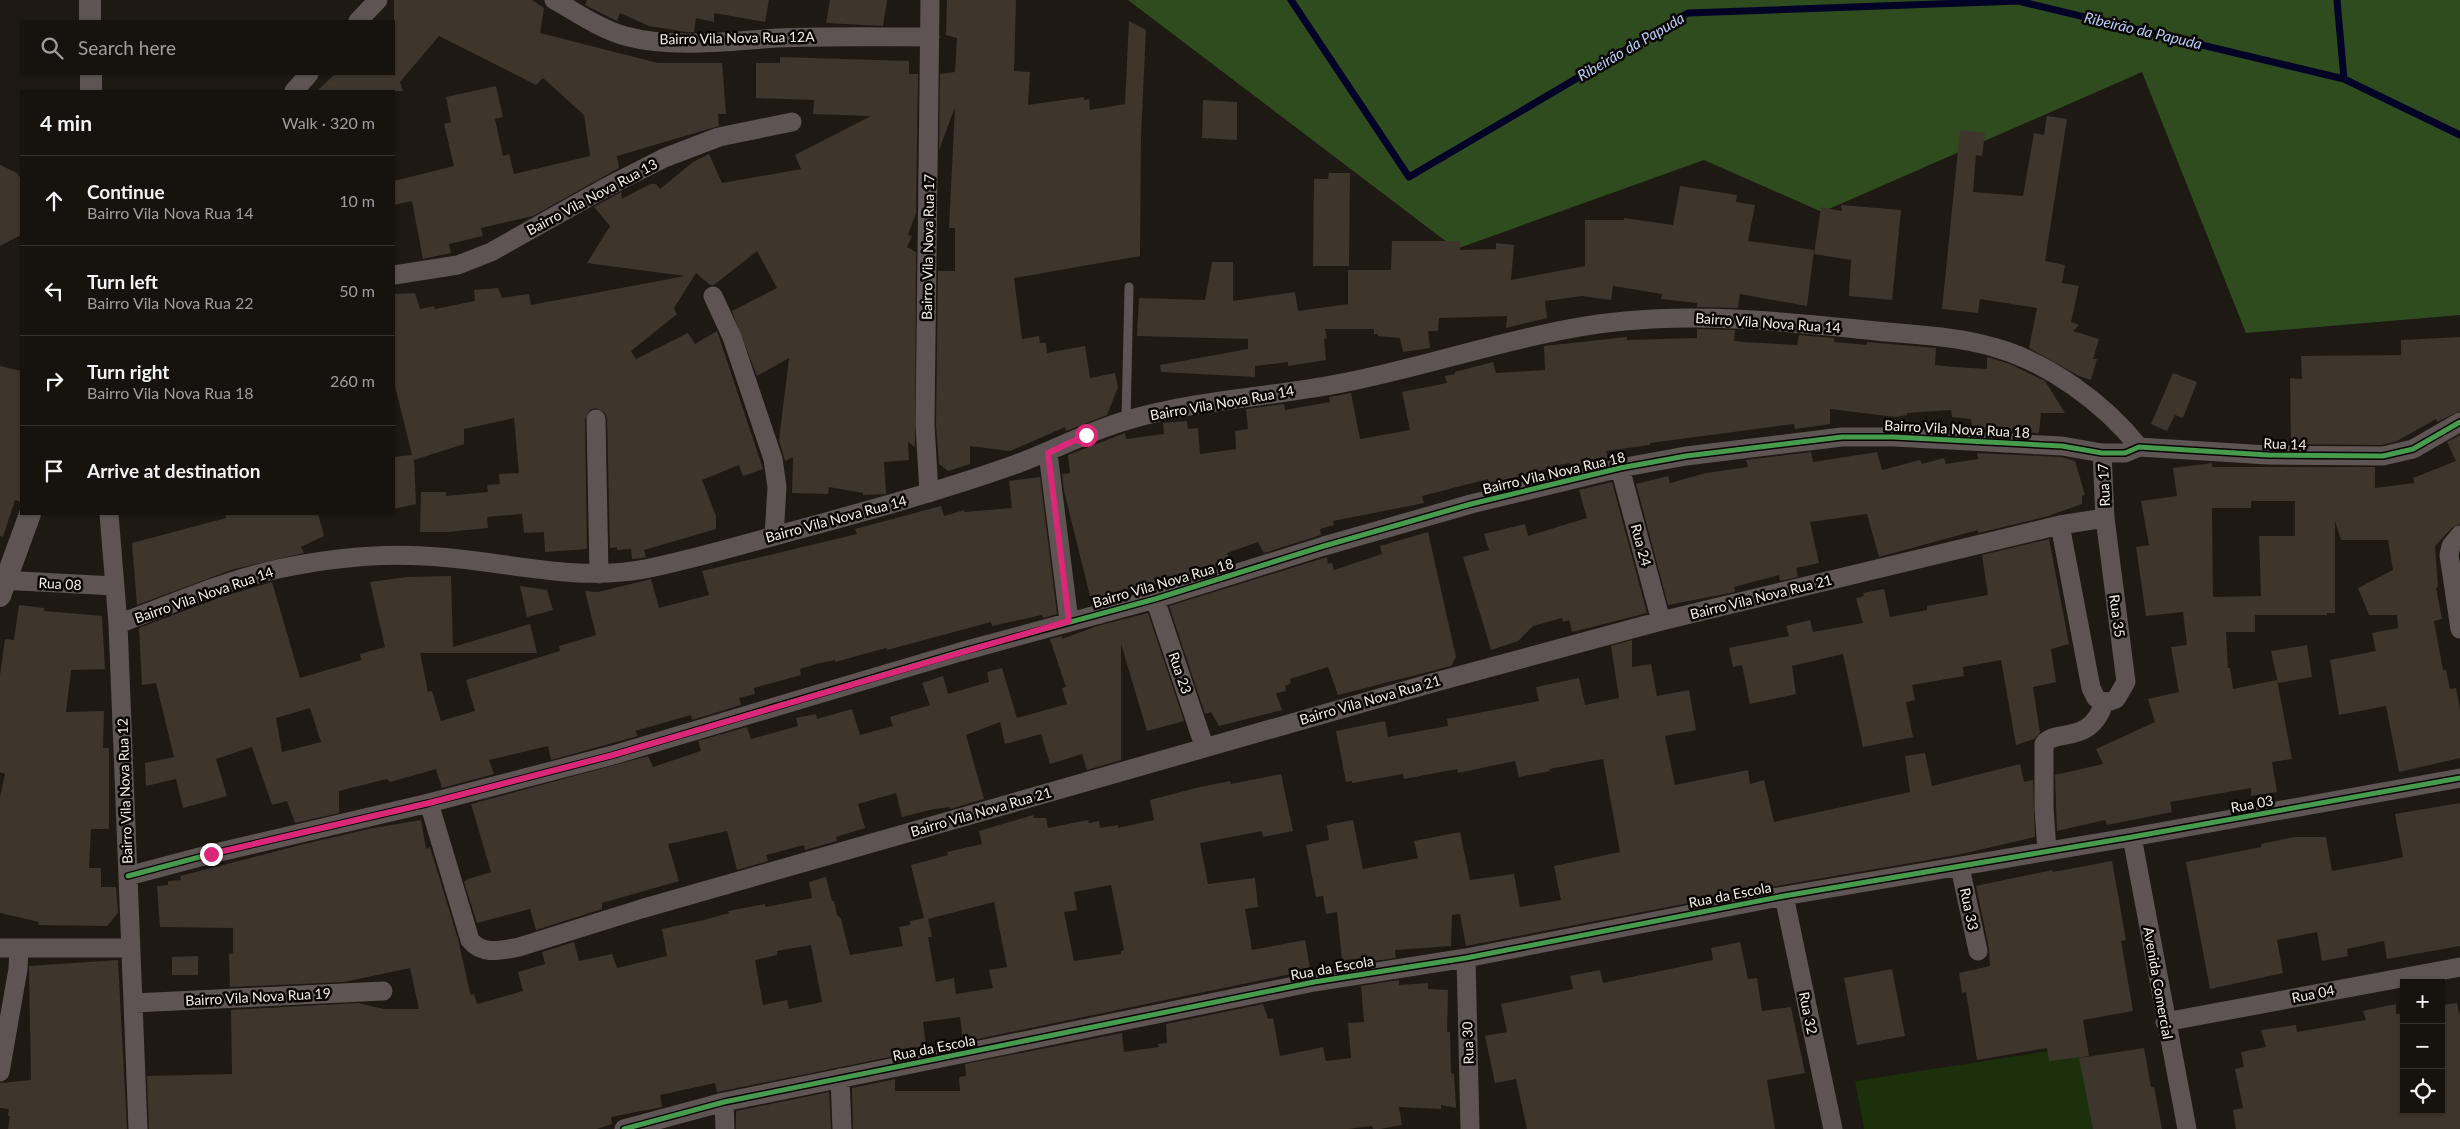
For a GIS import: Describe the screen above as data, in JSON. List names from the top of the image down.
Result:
{
  "streets": {
    "street": [
      "Bairro Vila Nova Rua 12A",
      "Bairro Vila Nova Rua 13",
      "Bairro Vila Nova Rua 17",
      "Bairro Vila Nova Rua 14",
      "Bairro Vila Nova Rua 18",
      "Rua 14",
      "Rua 17",
      "Rua 24",
      "Rua 08",
      "Bairro Vila Nova Rua 21",
      "Rua 35",
      "Rua 23",
      "Bairro Vila Nova Rua 12",
      "Rua 03",
      "Rua da Escola",
      "Rua 33",
      "Avenida Comercial",
      "Rua 04",
      "Bairro Vila Nova Rua 19",
      "Rua 32",
      "Rua 30"
    ]
  },
  "crossings": [
    ["Bairro Vila Nova Rua 12A", "Bairro Vila Nova Rua 17"],
    ["Bairro Vila Nova Rua 17", "Bairro Vila Nova Rua 14"],
    ["Bairro Vila Nova Rua 14", "Rua 14"],
    ["Bairro Vila Nova Rua 14", "Bairro Vila Nova Rua 12"],
    ["Bairro Vila Nova Rua 18", "Rua 14"],
    ["Bairro Vila Nova Rua 18", "Rua 17"],
    ["Bairro Vila Nova Rua 18", "Rua 24"],
    ["Bairro Vila Nova Rua 18", "Bairro Vila Nova Rua 21"],
    ["Bairro Vila Nova Rua 18", "Rua 23"],
    ["Bairro Vila Nova Rua 18", "Bairro Vila Nova Rua 12"],
    ["Rua 14", "Rua 17"],
    ["Rua 17", "Bairro Vila Nova Rua 21"],
    ["Rua 17", "Rua 35"],
    ["Rua 24", "Bairro Vila Nova Rua 21"],
    ["Rua 08", "Bairro Vila Nova Rua 12"],
    ["Bairro Vila Nova Rua 21", "Rua 35"],
    ["Bairro Vila Nova Rua 21", "Rua 23"],
    ["Rua 35", "Rua 03"],
    ["Rua 35", "Rua da Escola"],
    ["Bairro Vila Nova Rua 12", "Bairro Vila Nova Rua 19"],
    ["Rua 03", "Rua da Escola"],
    ["Rua 03", "Avenida Comercial"],
    ["Rua da Escola", "Rua 33"],
    ["Rua da Escola", "Rua 32"],
    ["Rua da Escola", "Rua 30"],
    ["Avenida Comercial", "Rua 04"]
  ],
  "water": ["Ribeirão da Papuda"],
  "page": {
    "search": "Search here",
    "heading": ["4 min", "Walk · 320 m"],
    "list": [
      ["Continue", "Bairro Vila Nova Rua 14", "10 m"],
      ["Turn left", "Bairro Vila Nova Rua 22", "50 m"],
      ["Turn right", "Bairro Vila Nova Rua 18", "260 m"],
      "Arrive at destination"
    ],
    "map_buttons": ["+", "−"]
  }
}
